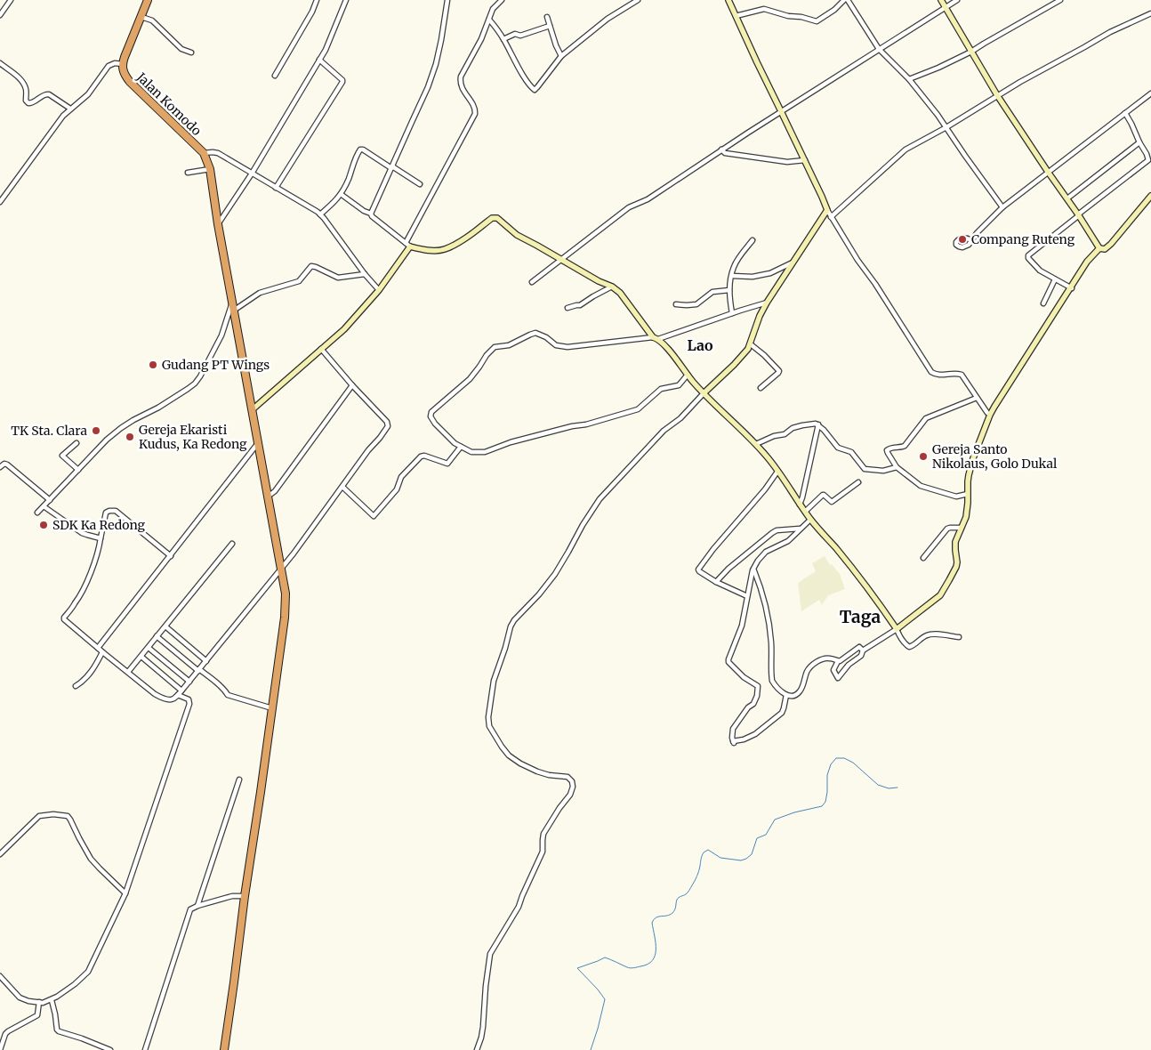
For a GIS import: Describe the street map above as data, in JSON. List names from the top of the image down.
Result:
{
  "streets": {
    "highway": ["Jalan Komodo"]
  },
  "districts": ["Lao", "Taga"],
  "places": [
    "Compang Ruteng",
    "Gudang PT Wings",
    "TK Sta. Clara",
    "Gereja Ekaristi Kudus, Ka Redong",
    "Gereja Santo Nikolaus, Golo Dukal",
    "SDK Ka Redong"
  ]
}
